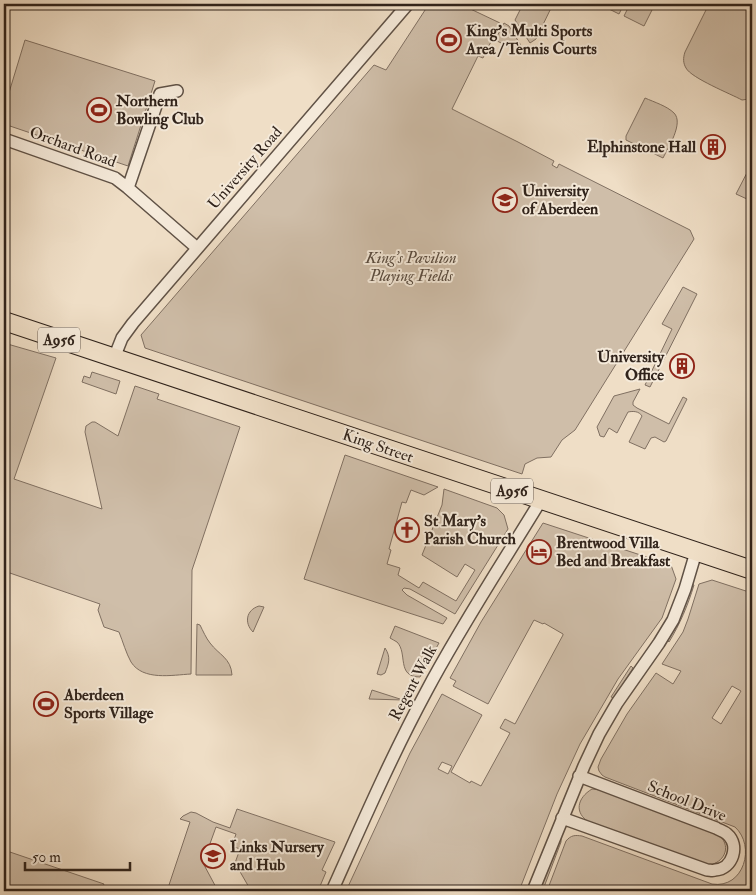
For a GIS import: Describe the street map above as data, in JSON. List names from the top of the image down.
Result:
{
  "streets": {
    "main road": ["A956", "King Street"],
    "street": [
      "Orchard Road",
      "University Road",
      "Regent Walk",
      "School Drive"
    ]
  },
  "crossings": [
    ["Orchard Road", "University Road"],
    ["University Road", "King Street"],
    ["King Street", "Regent Walk"]
  ],
  "parks": ["King's Pavilion Playing Fields"],
  "places": {
    "sports": ["King's Multi Sports Area / Tennis Courts", "Northern Bowling Club", "Aberdeen Sports Village"],
    "building": ["Elphinstone Hall", "University Office"],
    "school or university": ["University of Aberdeen", "Links Nursery and Hub"],
    "church": ["St Mary's Parish Church"],
    "hotel": ["Brentwood Villa Bed and Breakfast"]
  },
  "scale_bar": "50 m"
}
